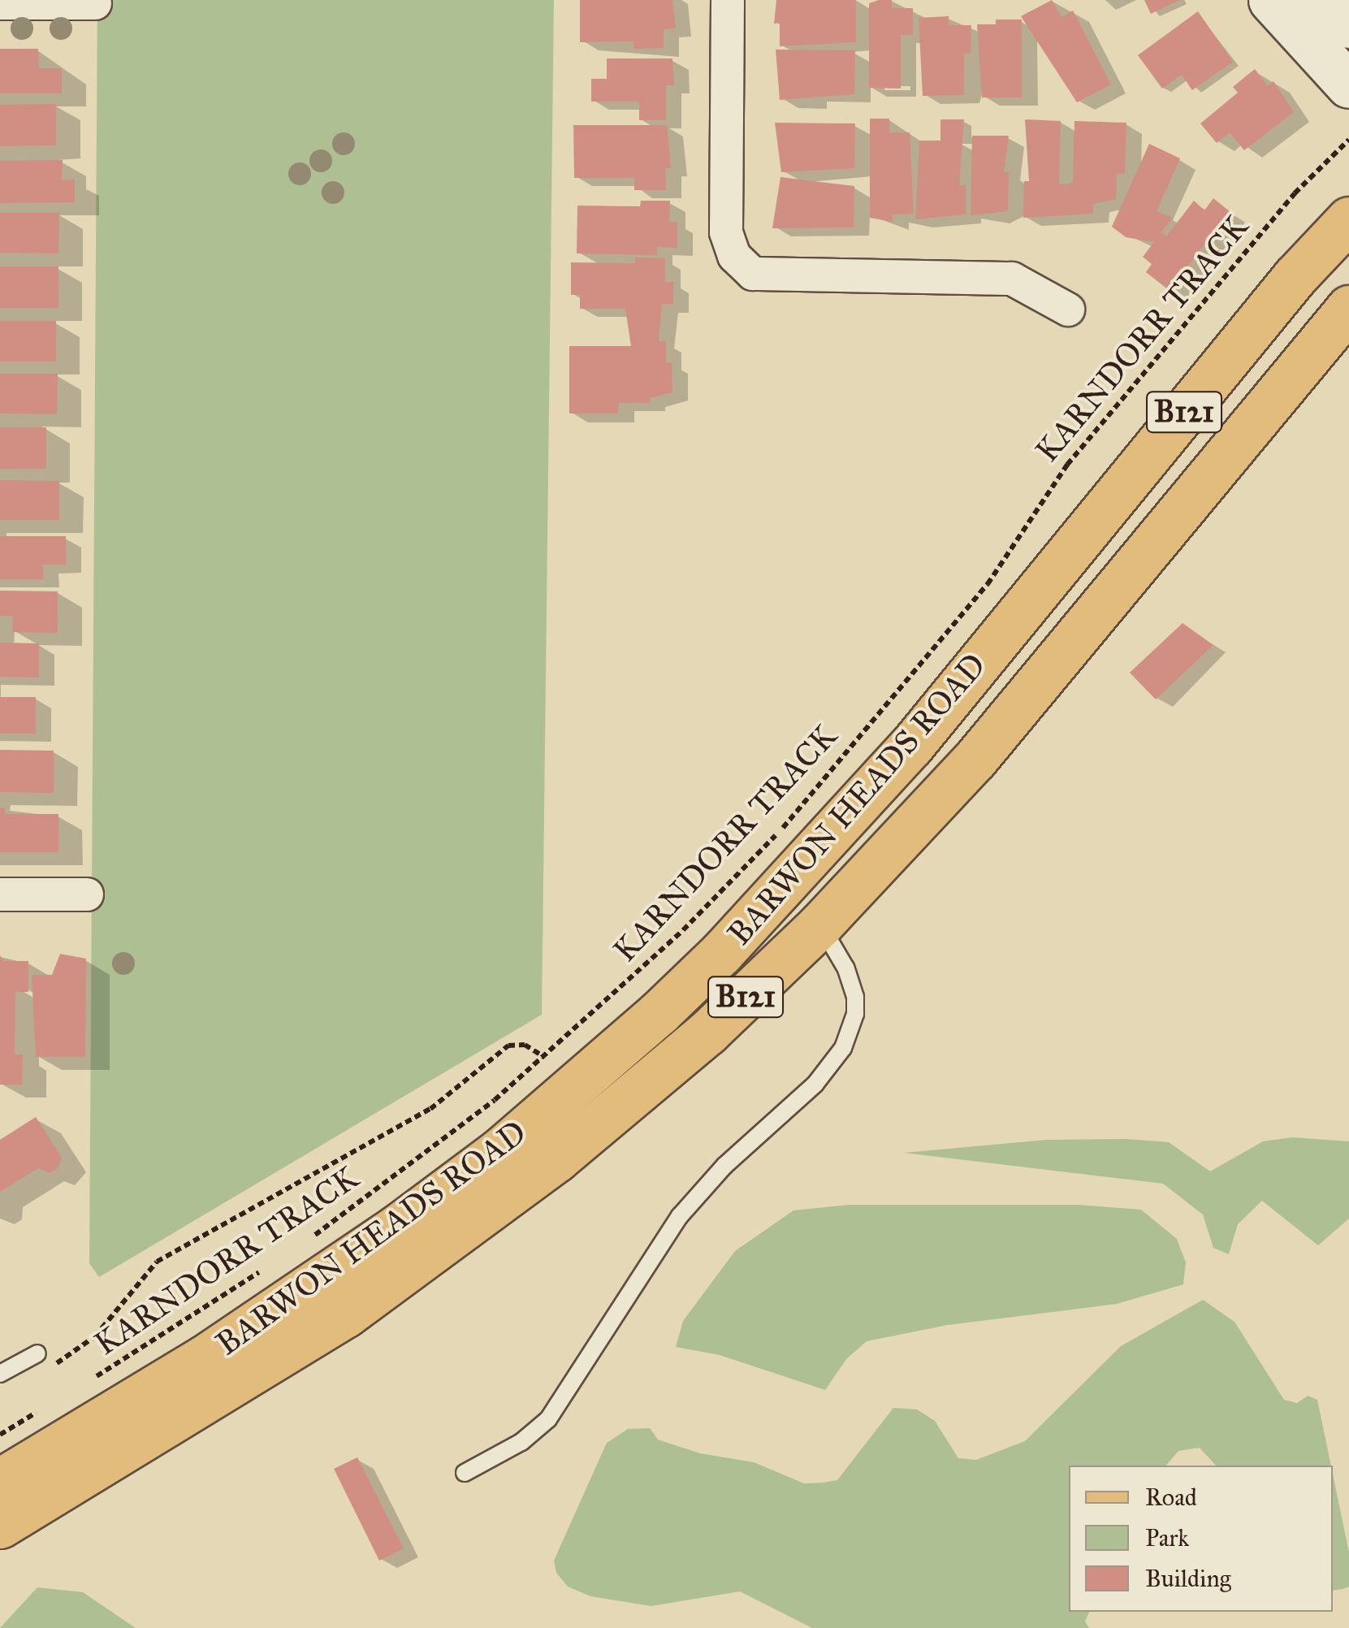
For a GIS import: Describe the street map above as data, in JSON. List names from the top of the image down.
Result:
{
  "streets": {
    "main road": ["B121", "BARWON HEADS ROAD"],
    "path": ["KARNDORR TRACK"]
  },
  "legend": ["Road", "Park", "Building"]
}
